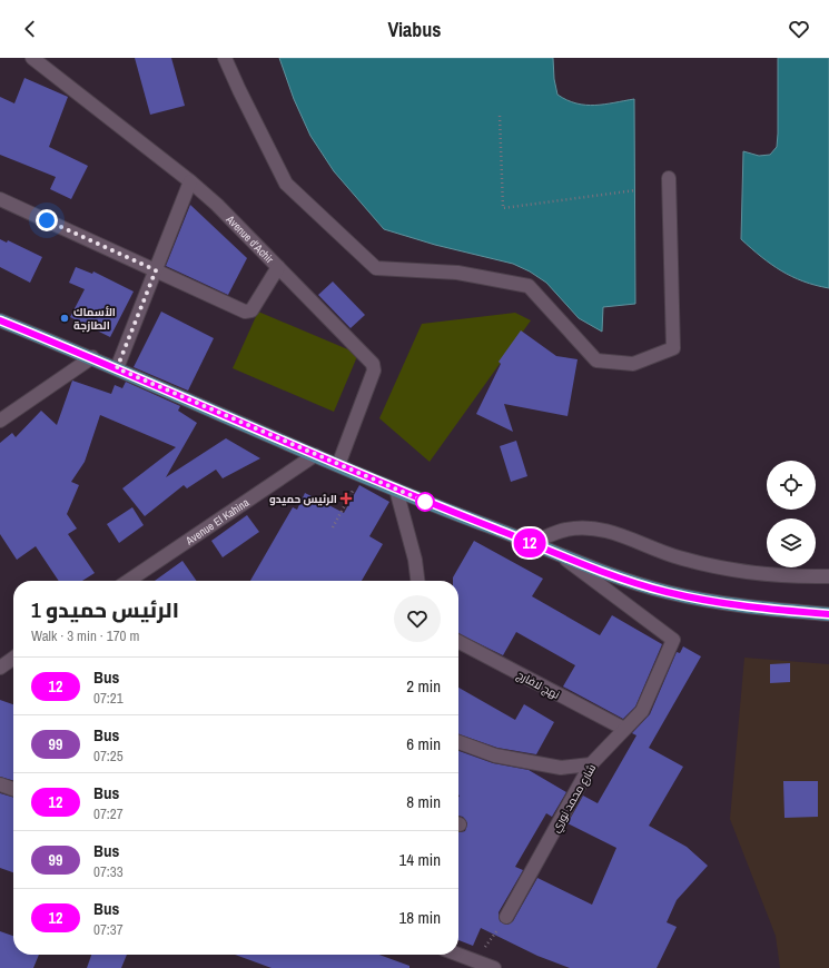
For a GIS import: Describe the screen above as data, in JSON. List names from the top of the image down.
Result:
{
  "streets": {
    "street": [
      "Avenue d'Achir",
      "Avenue El Kahina",
      "نهج لافارج",
      "شارع محمد نوري"
    ]
  },
  "crossings": [
    ["نهج لافارج", "شارع محمد نوري"]
  ],
  "places": {
    "other": ["الأسماك الطازجة"],
    "health": ["الرئيس حميدو"]
  },
  "lines": ["bus line 12"],
  "page": {
    "header": "Viabus",
    "on_map": "12",
    "heading": ["الرئيس حميدو 1", "Walk · 3 min · 170 m"],
    "list": [
      {
        "mark": "12",
        "name": "Bus",
        "note": "07:21",
        "value": "2 min"
      },
      {
        "mark": "99",
        "name": "Bus",
        "note": "07:25",
        "value": "6 min"
      },
      {
        "mark": "12",
        "name": "Bus",
        "note": "07:27",
        "value": "8 min"
      },
      {
        "mark": "99",
        "name": "Bus",
        "note": "07:33",
        "value": "14 min"
      },
      {
        "mark": "12",
        "name": "Bus",
        "note": "07:37",
        "value": "18 min"
      }
    ]
  }
}
